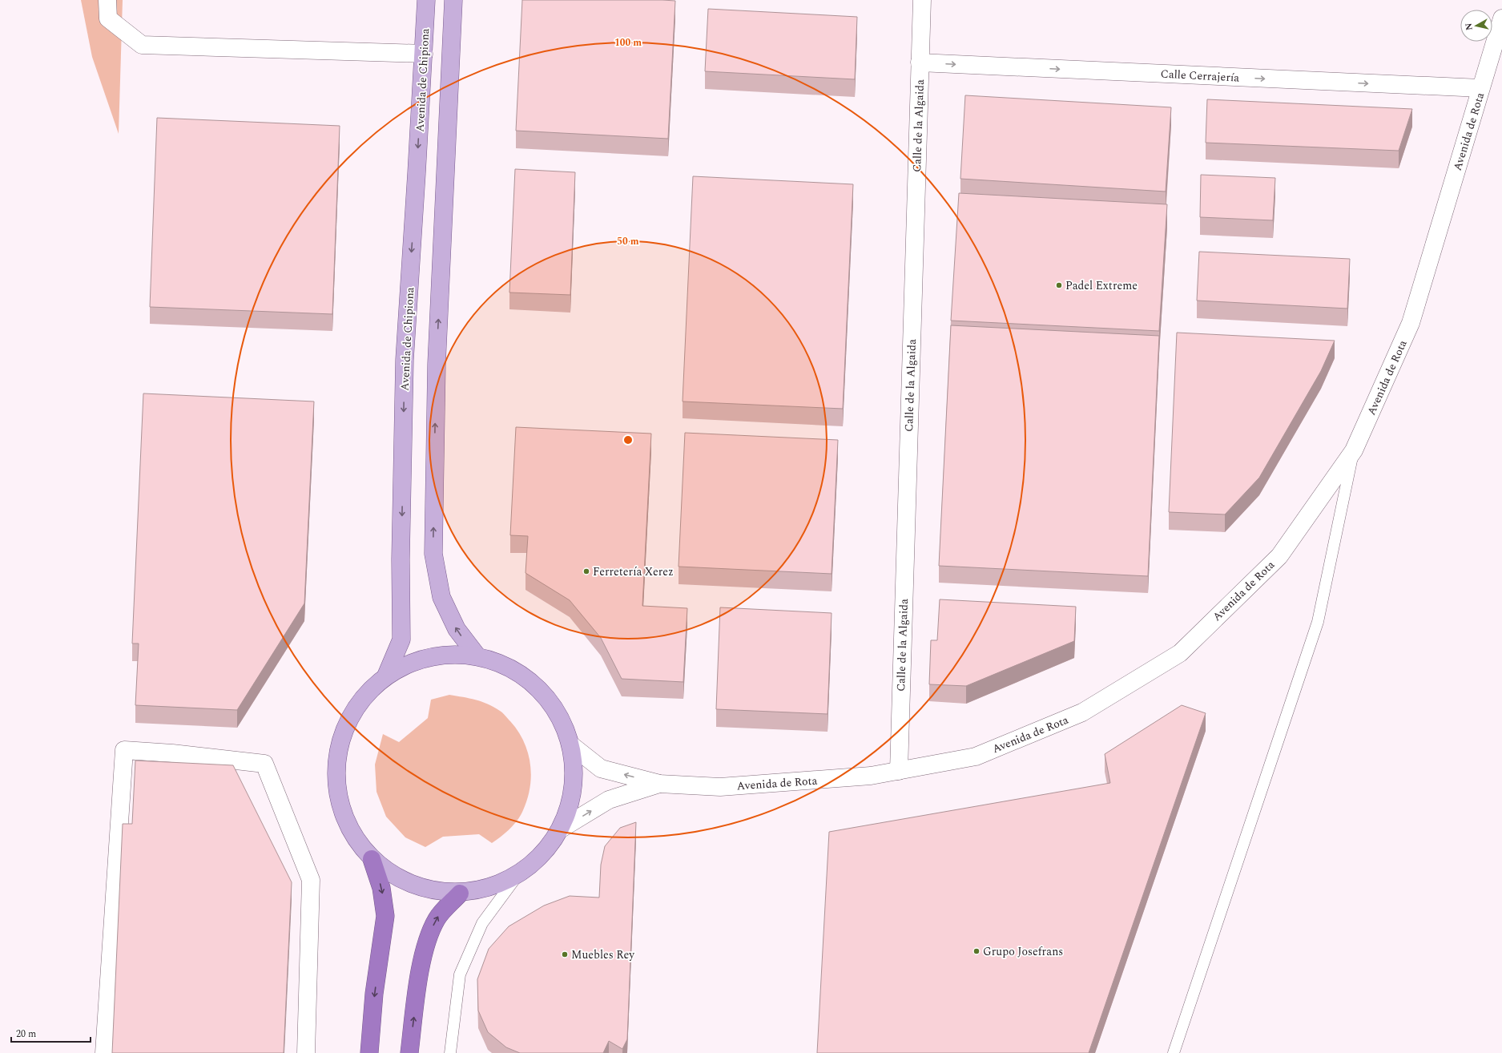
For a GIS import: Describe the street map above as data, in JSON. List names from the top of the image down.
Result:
{
  "streets": {
    "main road": ["Avenida de Chipiona"],
    "street": ["Calle Cerrajería", "Calle de la Algaida", "Avenida de Rota"]
  },
  "crossings": [
    ["Calle Cerrajería", "Calle de la Algaida"],
    ["Calle Cerrajería", "Avenida de Rota"],
    ["Calle de la Algaida", "Avenida de Rota"]
  ],
  "one_way": ["Calle Cerrajería"],
  "places": [
    "Padel Extreme",
    "Ferretería Xerez",
    "Grupo Josefrans",
    "Muebles Rey"
  ],
  "scale_bar": "20 m",
  "north": "left",
  "rings": ["100 m", "50 m"]
}
